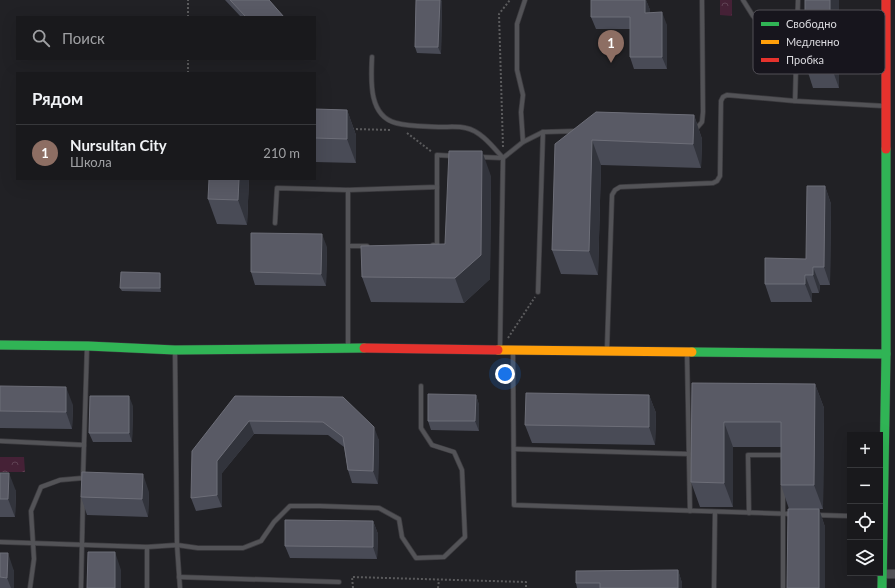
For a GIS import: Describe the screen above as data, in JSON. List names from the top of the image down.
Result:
{
  "legend": ["Свободно", "Медленно", "Пробка"],
  "page": {
    "search": "Поиск",
    "pins": "1",
    "heading": "Рядом",
    "list": [
      {
        "mark": "1",
        "name": "Nursultan City",
        "note": "Школа",
        "value": "210 m"
      }
    ],
    "map_buttons": ["+", "−"]
  }
}
